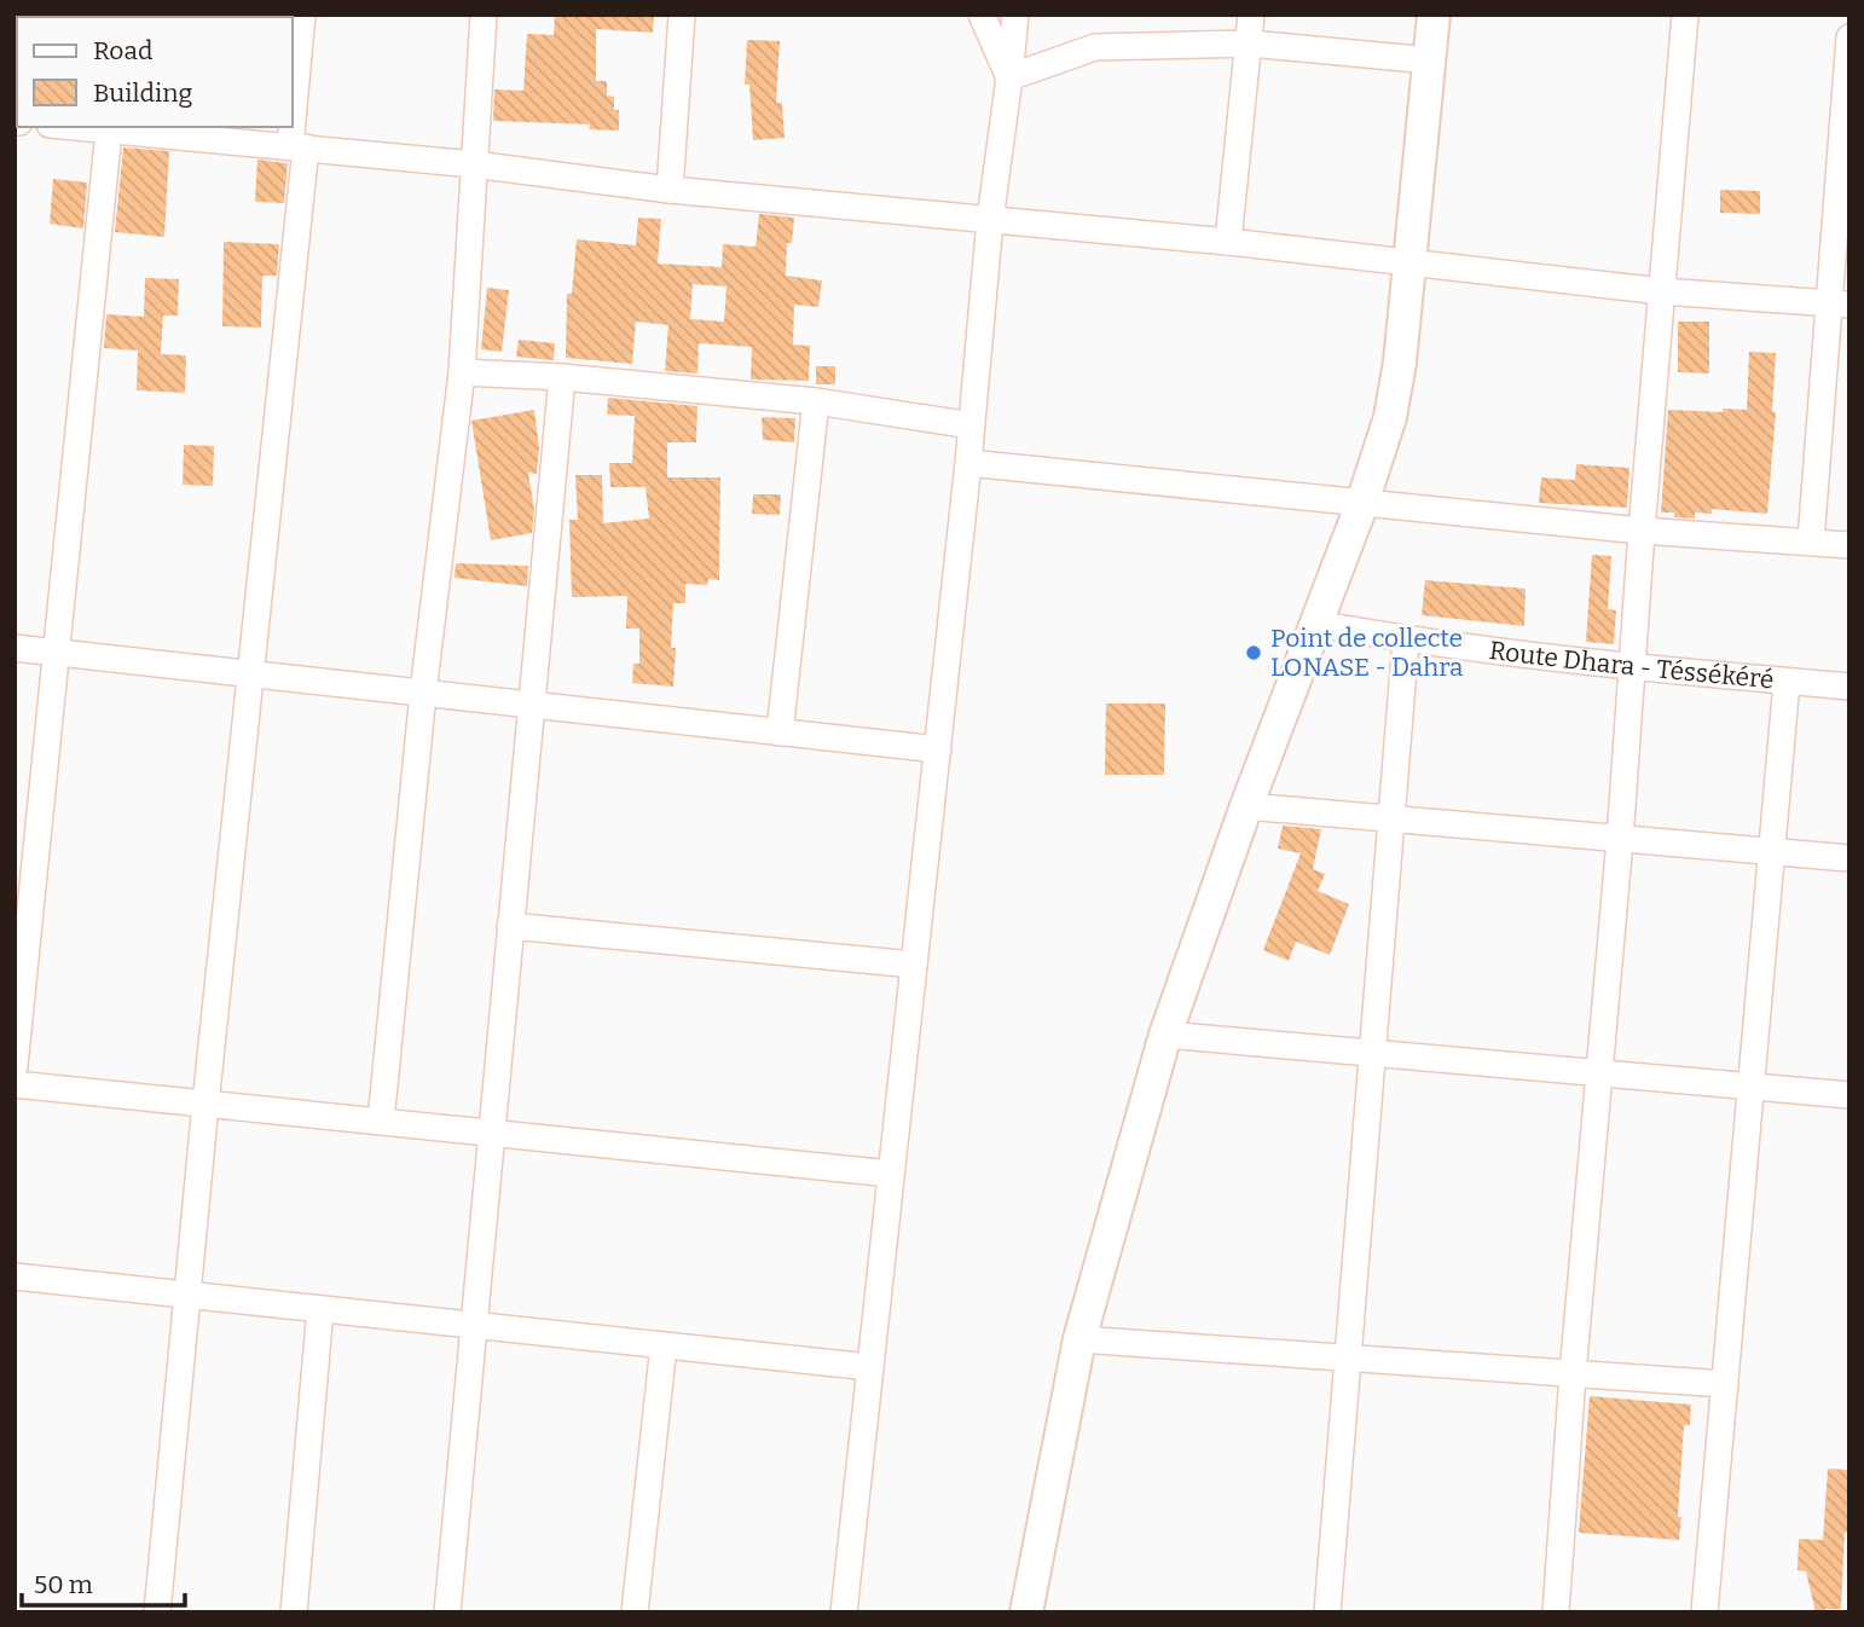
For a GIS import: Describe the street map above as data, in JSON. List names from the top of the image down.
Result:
{
  "streets": {
    "street": ["Route Dhara - Téssékéré"]
  },
  "places": ["Point de collecte LONASE - Dahra"],
  "legend": ["Road", "Building"],
  "scale_bar": "50 m"
}
